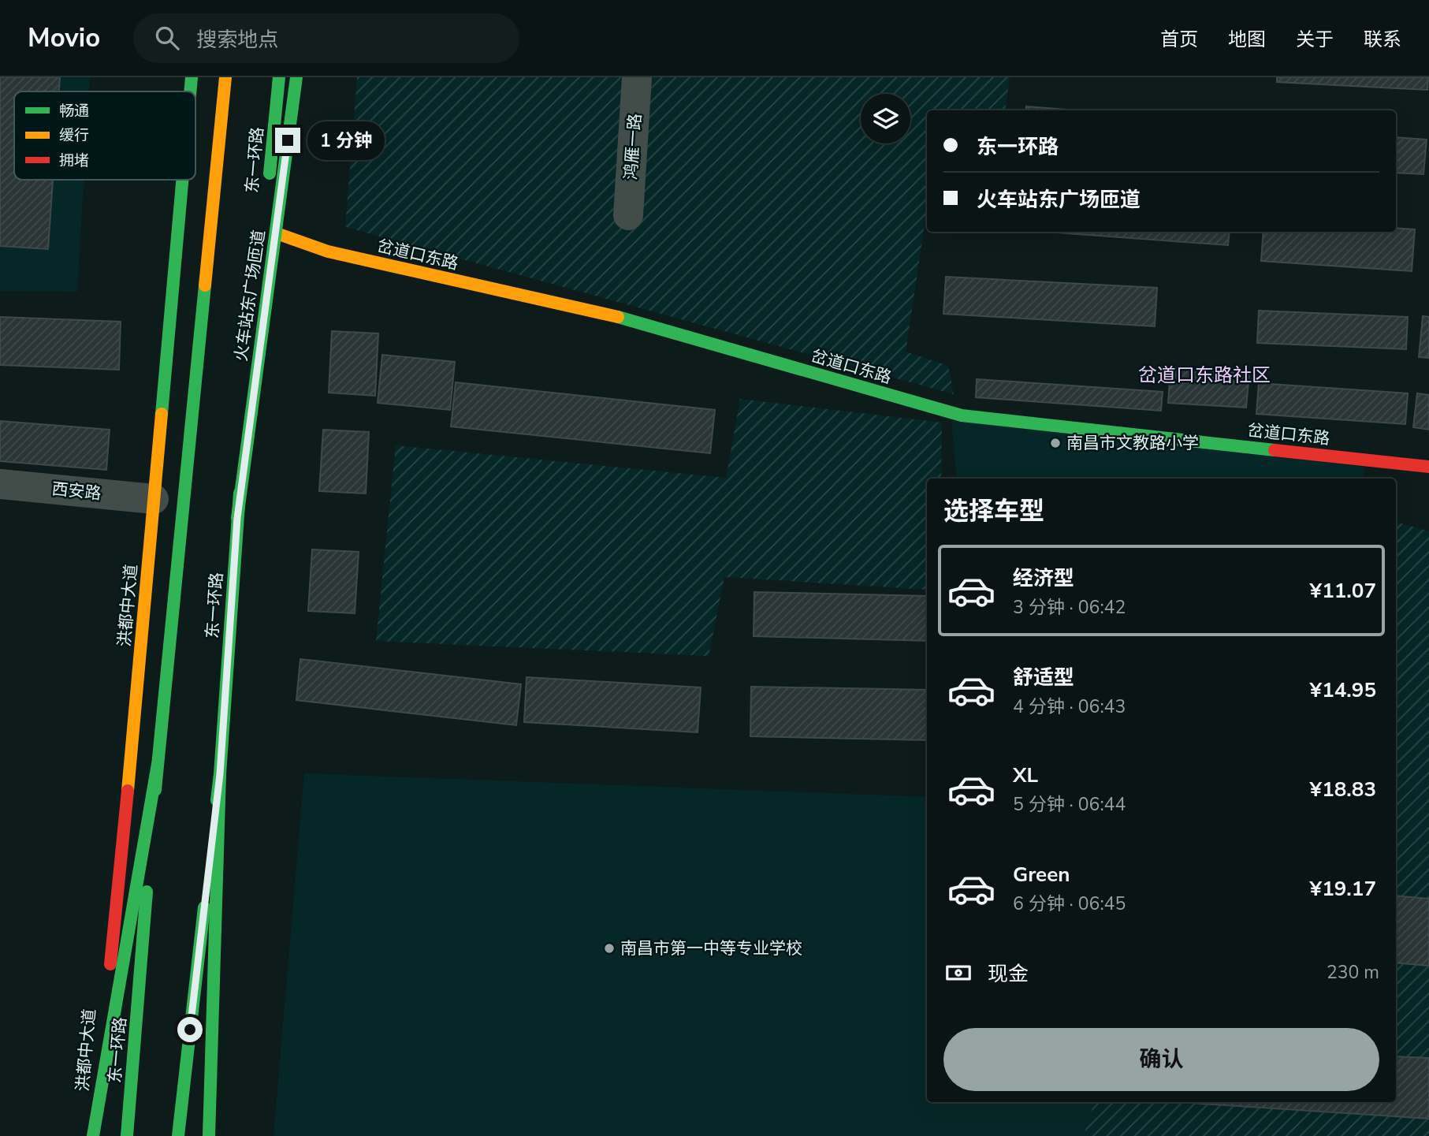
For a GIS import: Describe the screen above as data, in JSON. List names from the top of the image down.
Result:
{
  "streets": {
    "main road": [
      "东一环路",
      "岔道口东路",
      "火车站东广场匝道",
      "洪都中大道"
    ],
    "street": ["鸿雁一路", "西安路"]
  },
  "crossings": [
    ["东一环路", "火车站东广场匝道"],
    ["西安路", "洪都中大道"]
  ],
  "districts": ["岔道口东路社区"],
  "places": ["南昌市文教路小学", "南昌市第一中等专业学校"],
  "legend": ["畅通", "缓行", "拥堵"],
  "page": {
    "header": "Movio",
    "search": "搜索地点",
    "nav": [
      "首页",
      "地图",
      "关于",
      "联系"
    ],
    "banner": ["东一环路", "火车站东广场匝道"],
    "bubble": "1 分钟",
    "heading": "选择车型",
    "list": [
      {
        "name": "经济型",
        "note": "3 分钟 · 06:42",
        "value": "¥11.07"
      },
      {
        "name": "舒适型",
        "note": "4 分钟 · 06:43",
        "value": "¥14.95"
      },
      {
        "name": "XL",
        "note": "5 分钟 · 06:44",
        "value": "¥18.83"
      },
      {
        "name": "Green",
        "note": "6 分钟 · 06:45",
        "value": "¥19.17"
      }
    ],
    "pay": ["现金", "230 m"],
    "buttons": "确认"
  }
}
